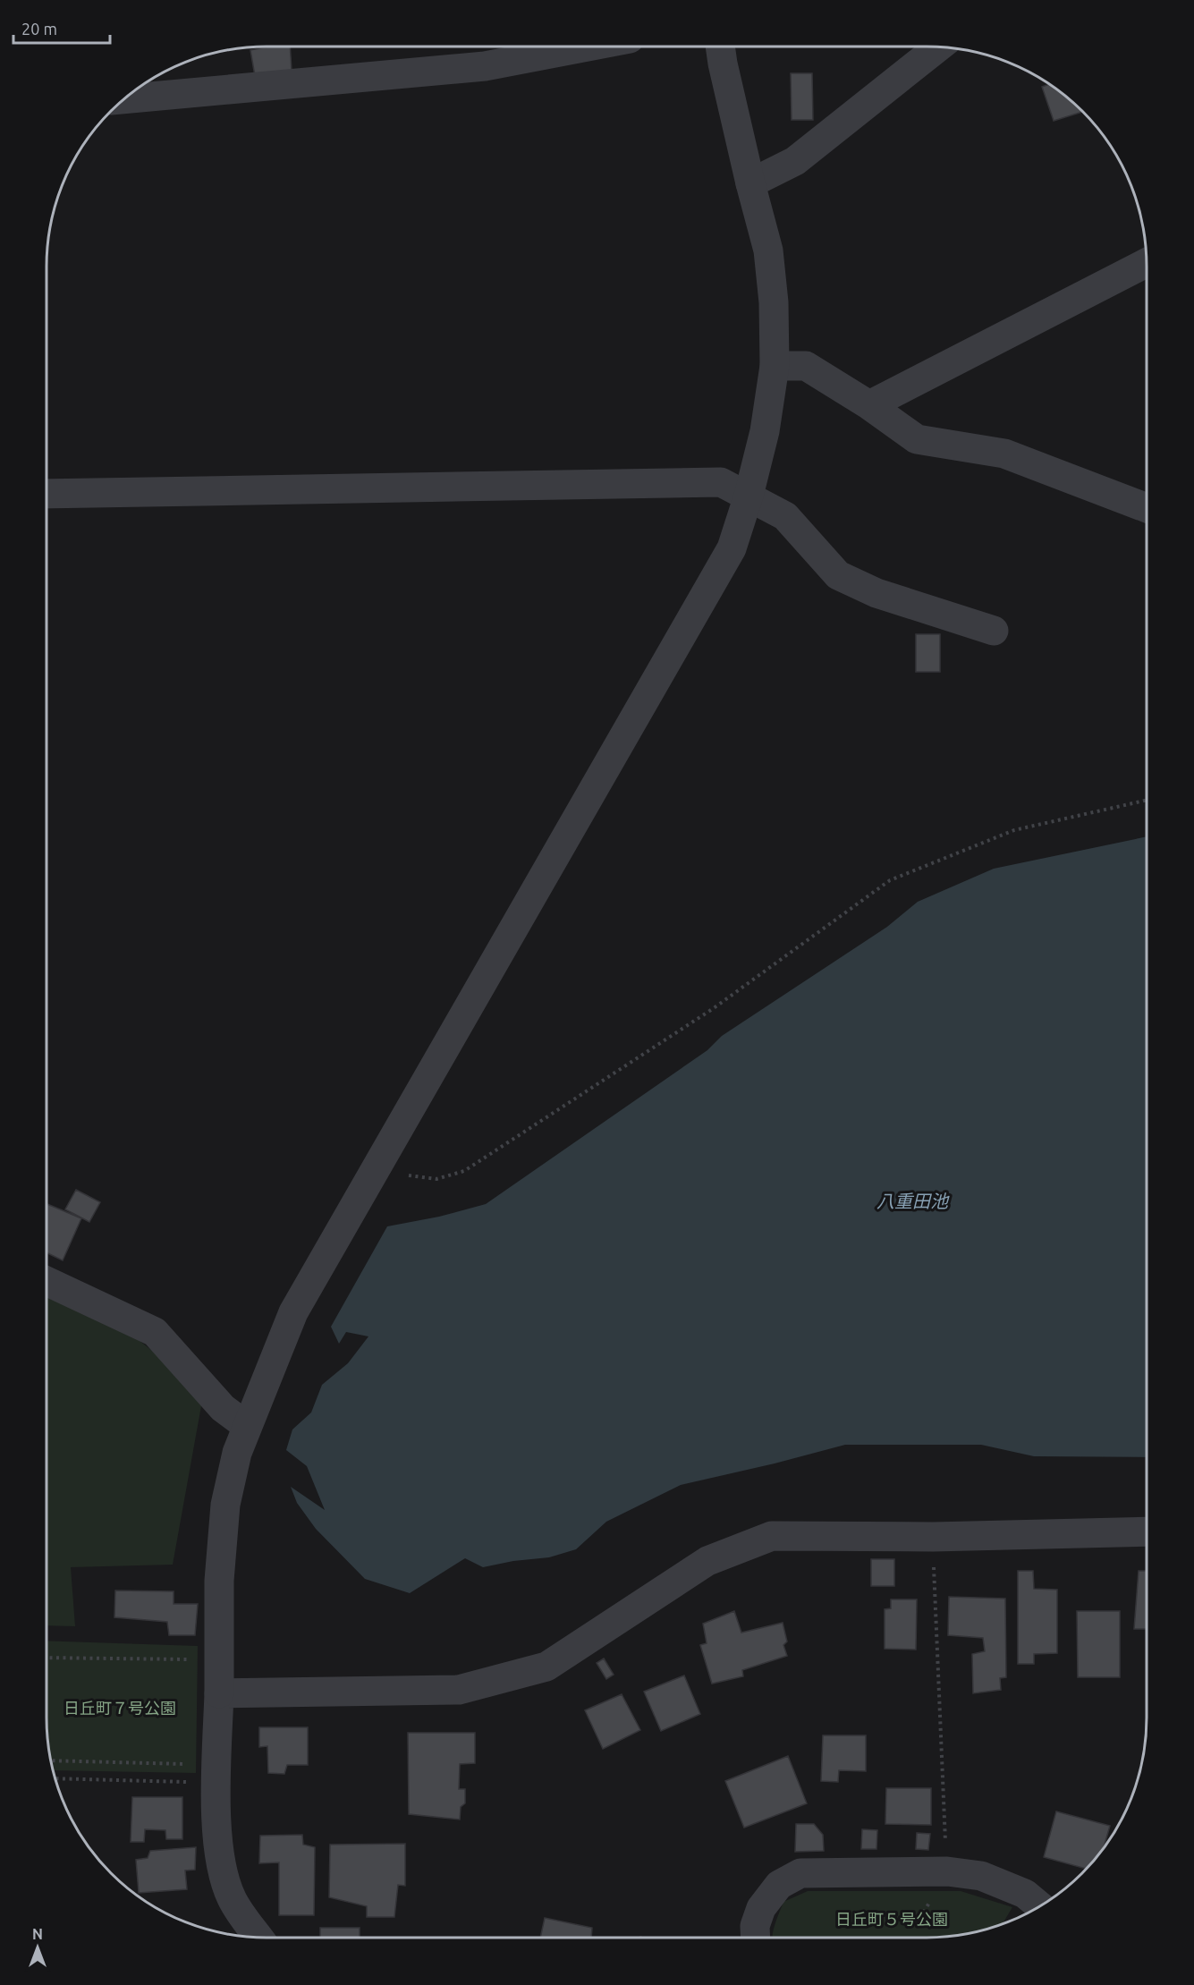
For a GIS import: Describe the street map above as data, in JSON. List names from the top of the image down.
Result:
{
  "water": ["八重田池"],
  "parks": ["日丘町７号公園", "日丘町５号公園"],
  "scale_bar": "20 m",
  "north": "top"
}
